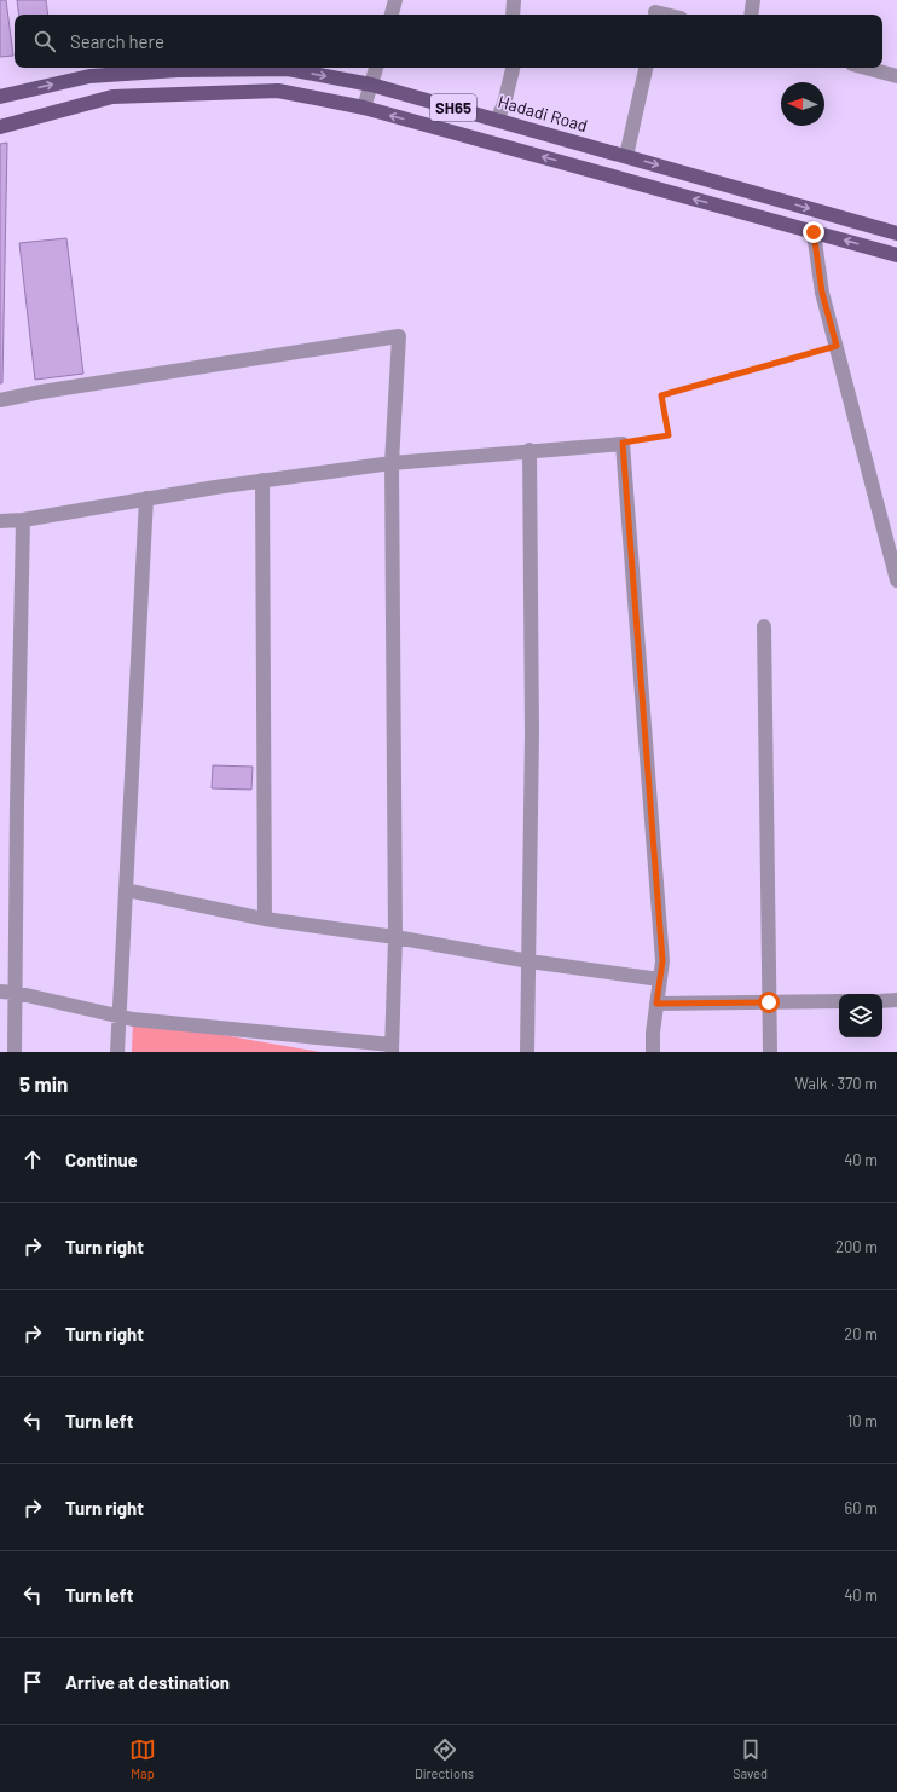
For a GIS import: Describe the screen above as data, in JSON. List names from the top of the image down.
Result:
{
  "streets": {
    "main road": ["SH65", "Hadadi Road"]
  },
  "north": "left",
  "page": {
    "search": "Search here",
    "heading": ["5 min", "Walk · 370 m"],
    "list": [
      ["Continue", "40 m"],
      ["Turn right", "200 m"],
      ["Turn right", "20 m"],
      ["Turn left", "10 m"],
      ["Turn right", "60 m"],
      ["Turn left", "40 m"],
      "Arrive at destination"
    ],
    "nav": ["Map", "Directions", "Saved"]
  }
}
